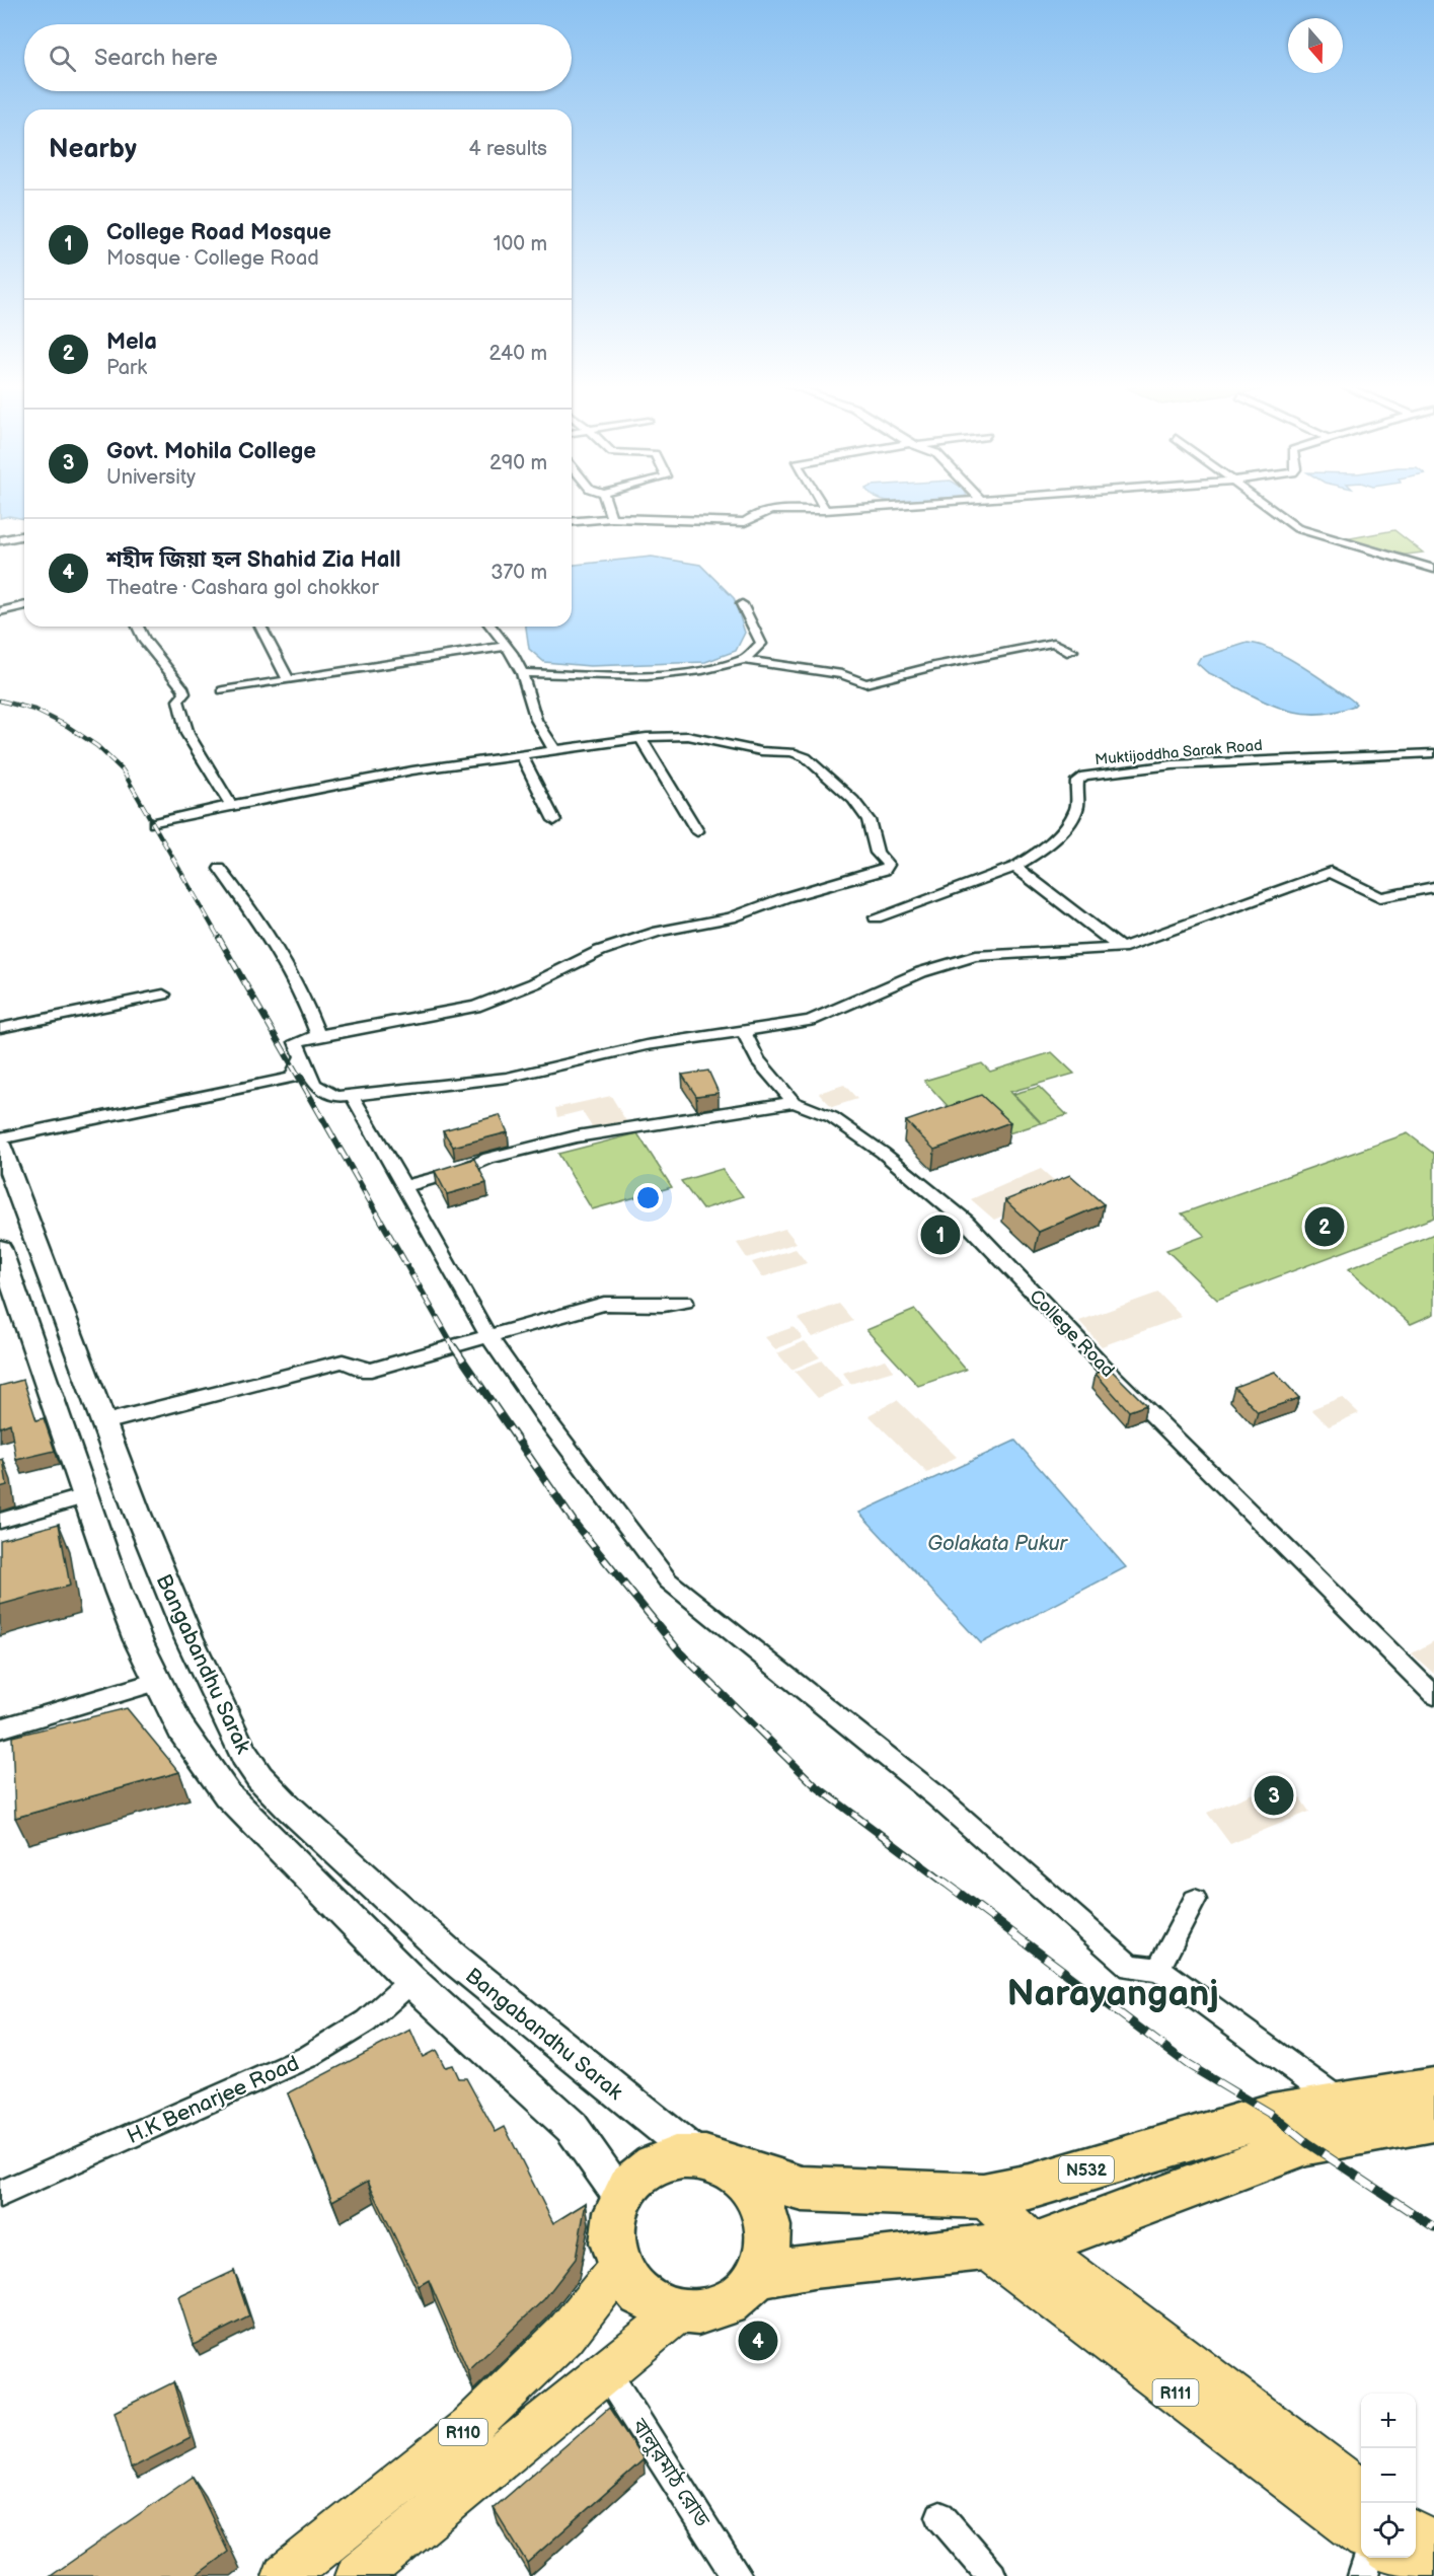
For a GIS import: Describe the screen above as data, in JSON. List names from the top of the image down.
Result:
{
  "streets": {
    "highway": ["N532"],
    "main road": ["Bangabandhu Sarak", "R111", "R110"],
    "street": [
      "Muktijoddha Sarak Road",
      "College Road",
      "H.K Benarjee Road",
      "বালুরমাঠ রোড"
    ]
  },
  "crossings": [
    ["Bangabandhu Sarak", "H.K Benarjee Road"],
    ["Bangabandhu Sarak", "N532"],
    ["Bangabandhu Sarak", "R110"],
    ["N532", "R110"],
    ["R110", "বালুরমাঠ রোড"]
  ],
  "districts": ["Narayanganj"],
  "water": ["Golakata Pukur"],
  "north": "bottom",
  "page": {
    "search": "Search here",
    "heading": ["Nearby", "4 results"],
    "list": [
      {
        "mark": "1",
        "name": "College Road Mosque",
        "note": "Mosque · College Road",
        "value": "100 m"
      },
      {
        "mark": "2",
        "name": "Mela",
        "note": "Park",
        "value": "240 m"
      },
      {
        "mark": "3",
        "name": "Govt. Mohila College",
        "note": "University",
        "value": "290 m"
      },
      {
        "mark": "4",
        "name": "শহীদ জিয়া হল Shahid Zia Hall",
        "note": "Theatre · Cashara gol chokkor",
        "value": "370 m"
      }
    ],
    "pins": [
      "2",
      "1",
      "3",
      "4"
    ],
    "map_buttons": ["+", "−"]
  }
}
